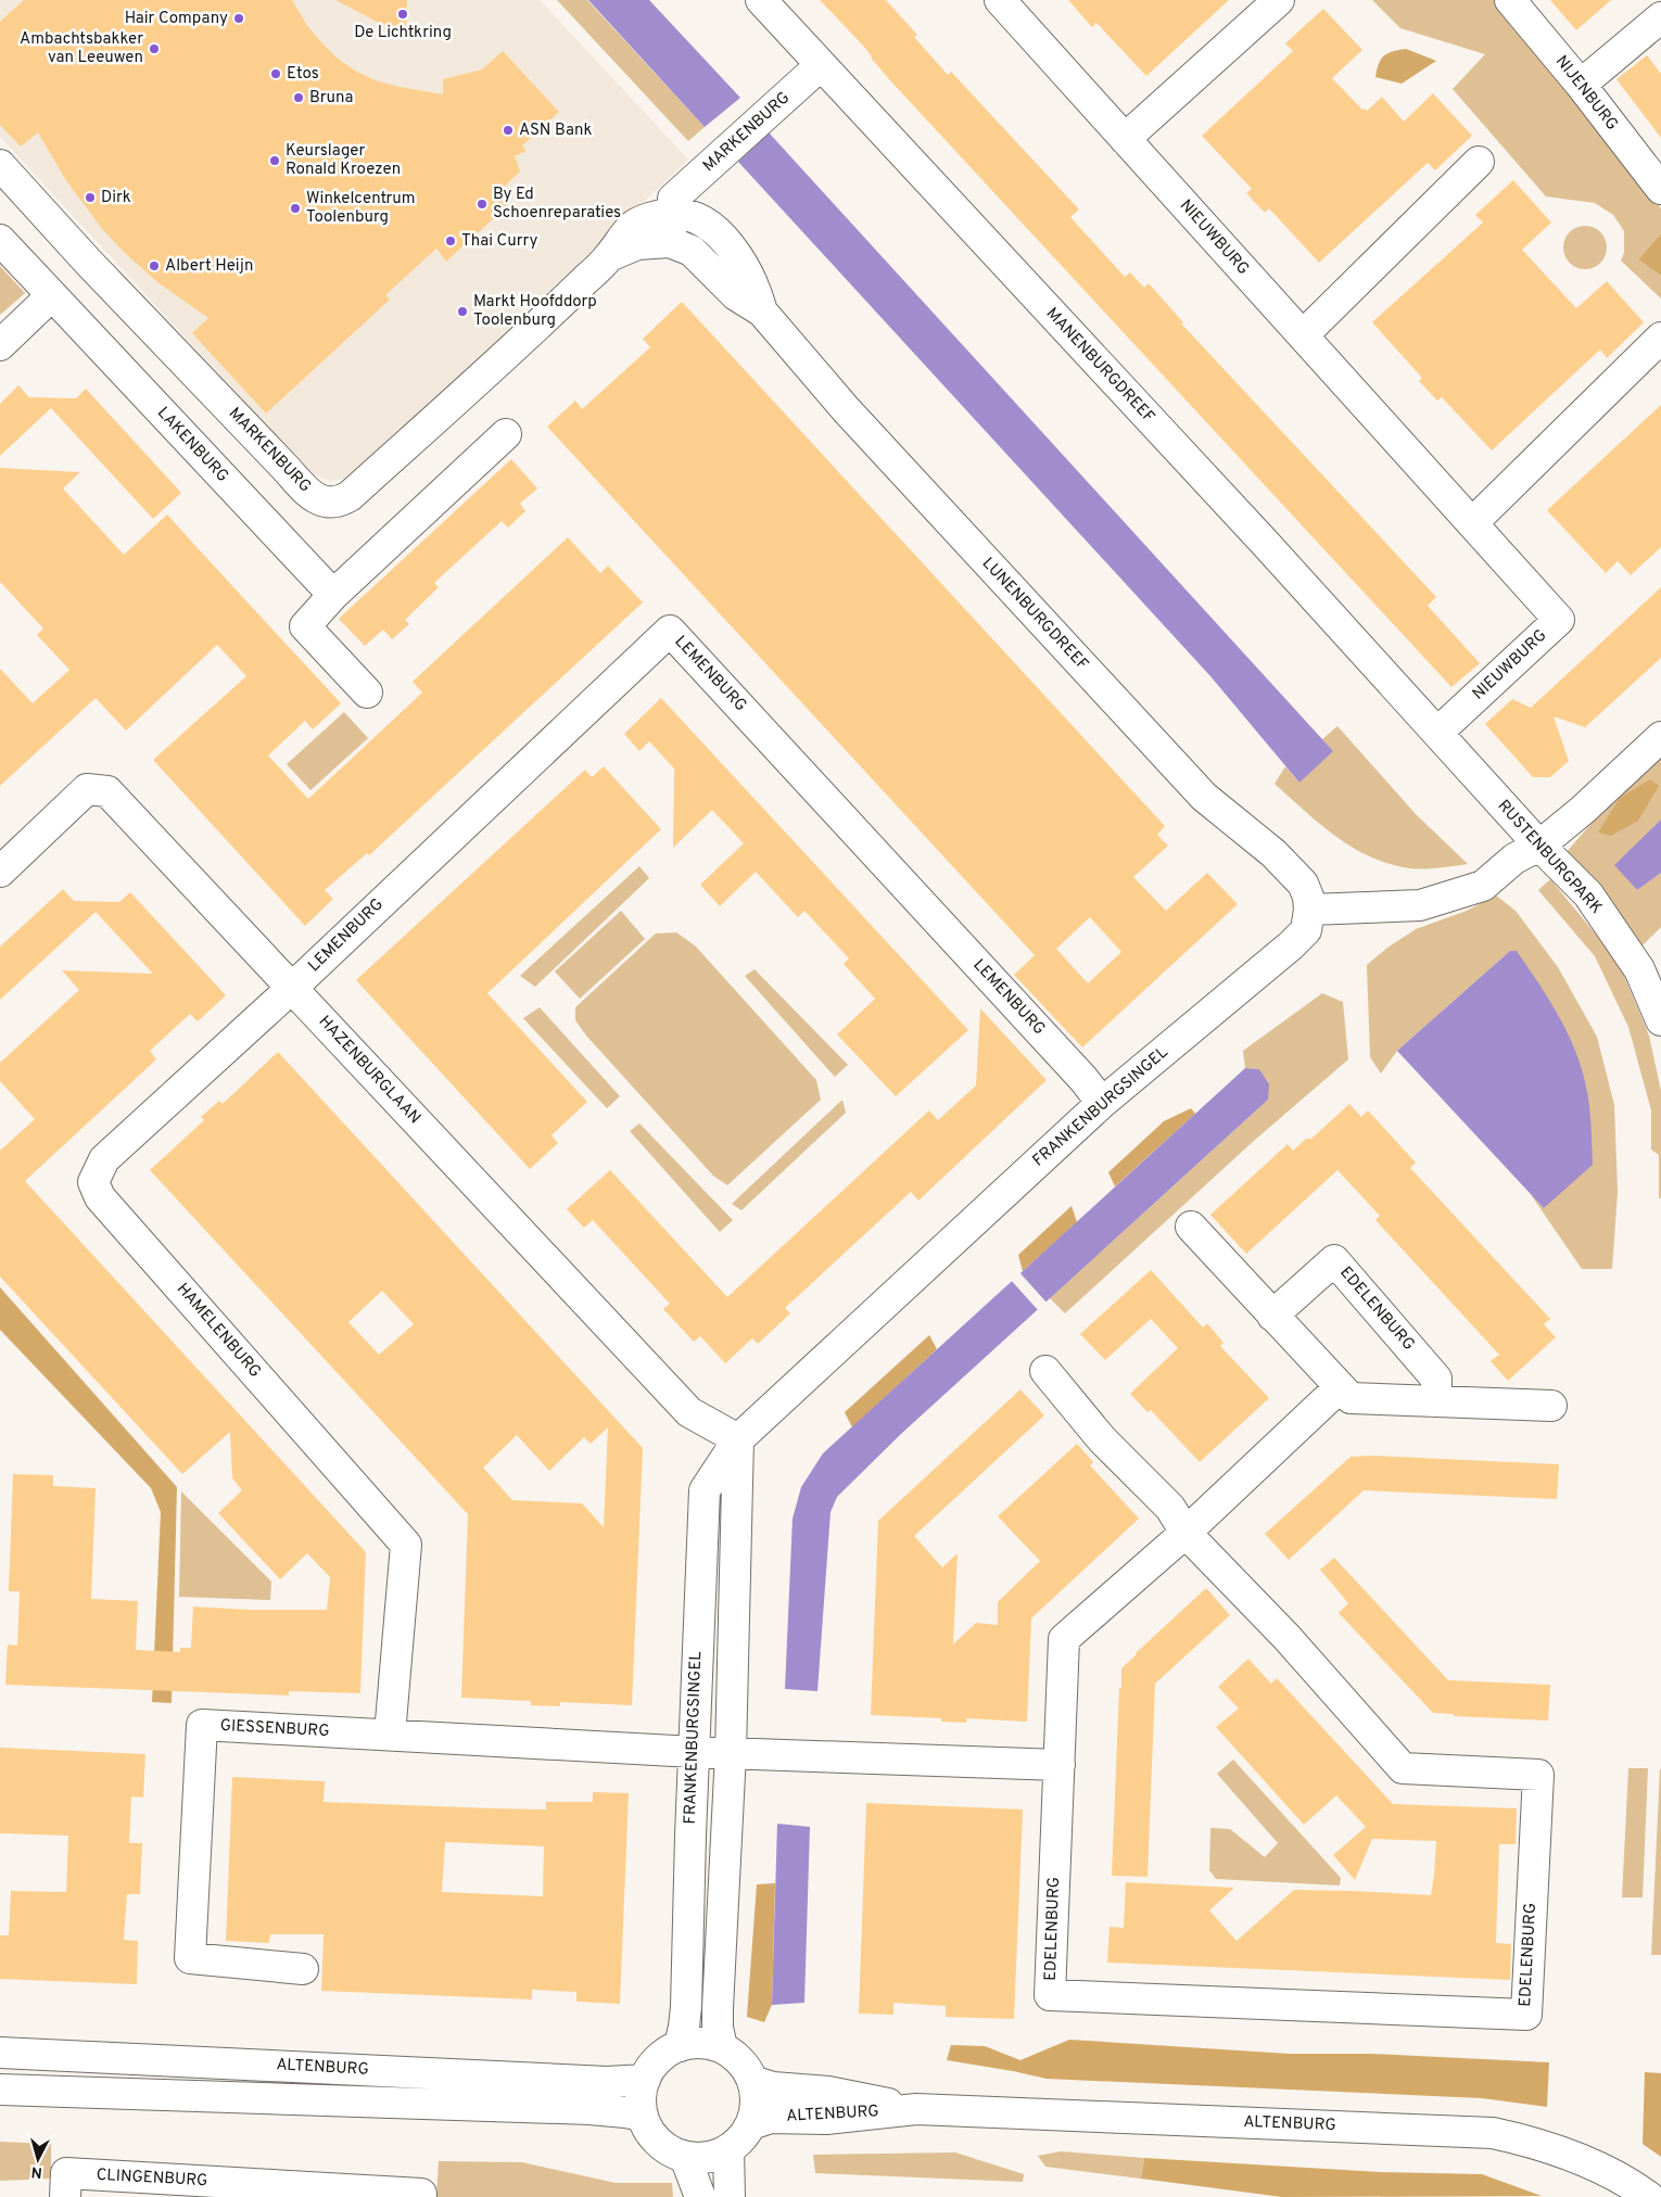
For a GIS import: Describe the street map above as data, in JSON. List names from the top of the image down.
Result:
{
  "streets": {
    "street": [
      "NIJENBURG",
      "MARKENBURG",
      "NIEUWBURG",
      "MANENBURGDREEF",
      "LAKENBURG",
      "LUNENBURGDREEF",
      "LEMENBURG",
      "RUSTENBURGPARK",
      "HAZENBURGLAAN",
      "FRANKENBURGSINGEL",
      "EDELENBURG",
      "HAMELENBURG",
      "GIESSENBURG",
      "ALTENBURG",
      "CLINGENBURG"
    ]
  },
  "crossings": [
    ["MARKENBURG", "MANENBURGDREEF"],
    ["MARKENBURG", "LUNENBURGDREEF"],
    ["NIEUWBURG", "MANENBURGDREEF"],
    ["NIEUWBURG", "RUSTENBURGPARK"],
    ["MANENBURGDREEF", "RUSTENBURGPARK"],
    ["LUNENBURGDREEF", "FRANKENBURGSINGEL"],
    ["LEMENBURG", "HAZENBURGLAAN"],
    ["LEMENBURG", "FRANKENBURGSINGEL"],
    ["LEMENBURG", "HAMELENBURG"],
    ["HAZENBURGLAAN", "FRANKENBURGSINGEL"],
    ["HAZENBURGLAAN", "HAMELENBURG"],
    ["FRANKENBURGSINGEL", "GIESSENBURG"],
    ["FRANKENBURGSINGEL", "ALTENBURG"],
    ["HAMELENBURG", "GIESSENBURG"]
  ],
  "places": [
    "De Lichtkring",
    "Hair Company",
    "Ambachtsbakker van Leeuwen",
    "Etos",
    "Bruna",
    "ASN Bank",
    "Keurslager Ronald Kroezen",
    "Dirk",
    "By Ed Schoenreparaties",
    "Winkelcentrum Toolenburg",
    "Thai Curry",
    "Albert Heijn",
    "Markt Hoofddorp Toolenburg"
  ],
  "north": "bottom"
}
